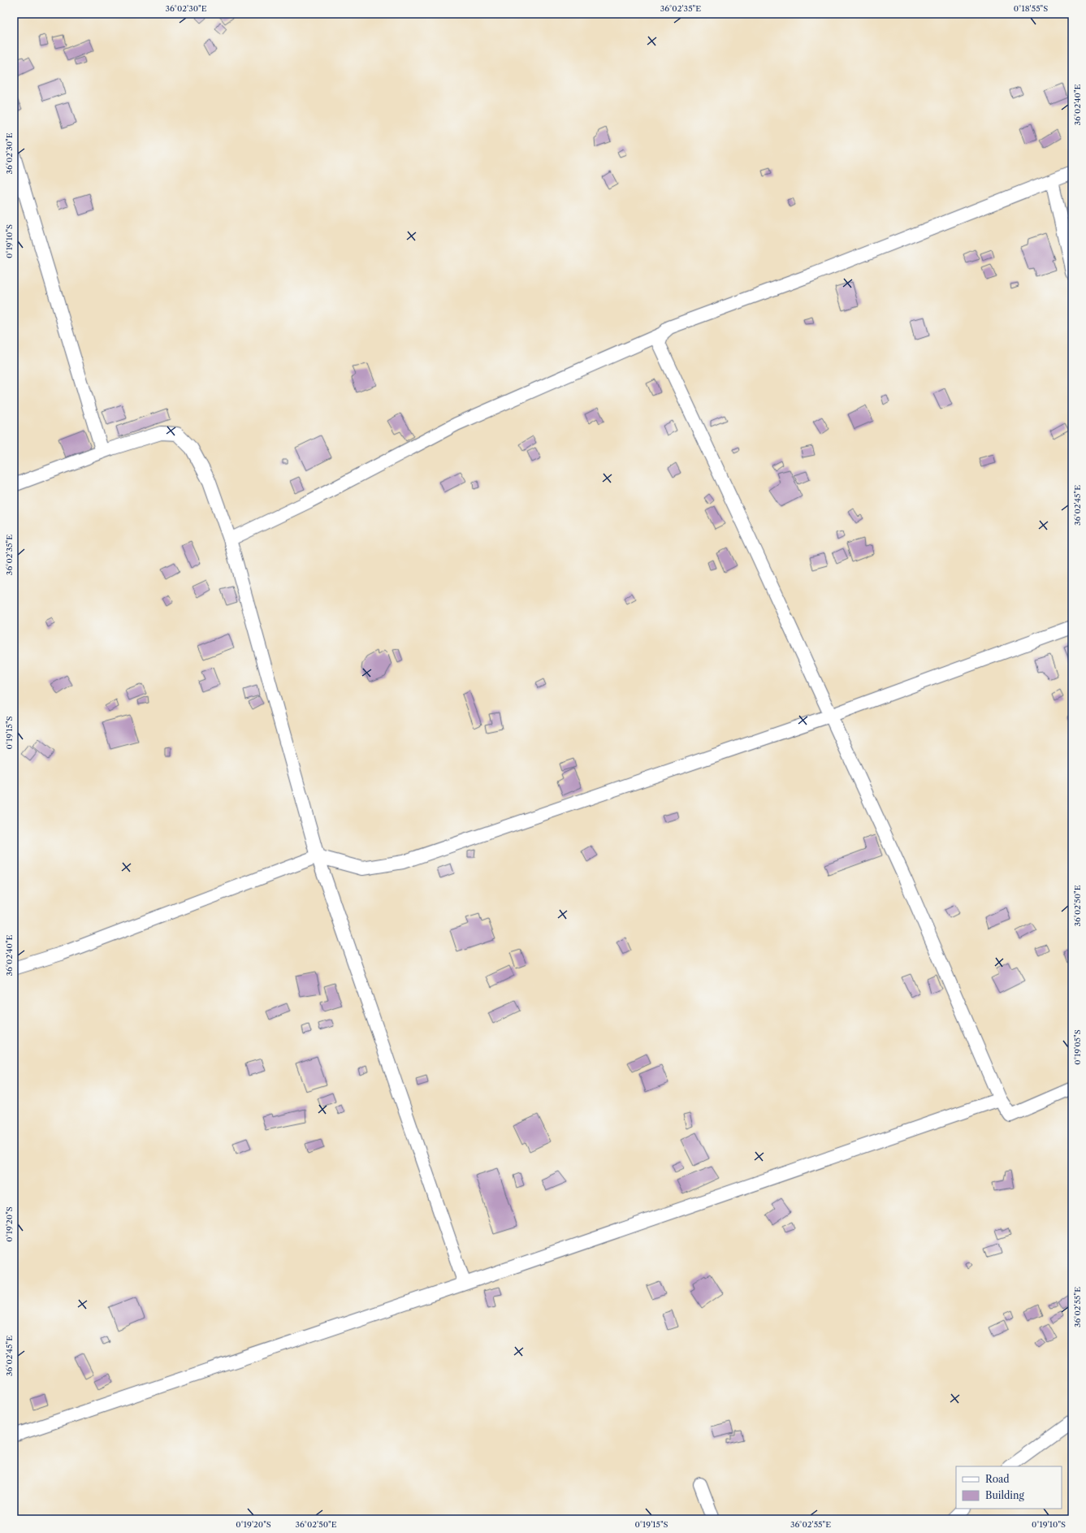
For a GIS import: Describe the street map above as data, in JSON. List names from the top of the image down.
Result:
{
  "legend": ["Road", "Building"],
  "coordinates": [
    "36°02'30\"E",
    "36°02'35\"E",
    "0°18'55\"S",
    "36°02'40\"E",
    "0°19'10\"S",
    "36°02'45\"E",
    "0°19'15\"S",
    "36°02'50\"E",
    "0°19'05\"S",
    "0°19'20\"S",
    "36°02'55\"E"
  ]
}
